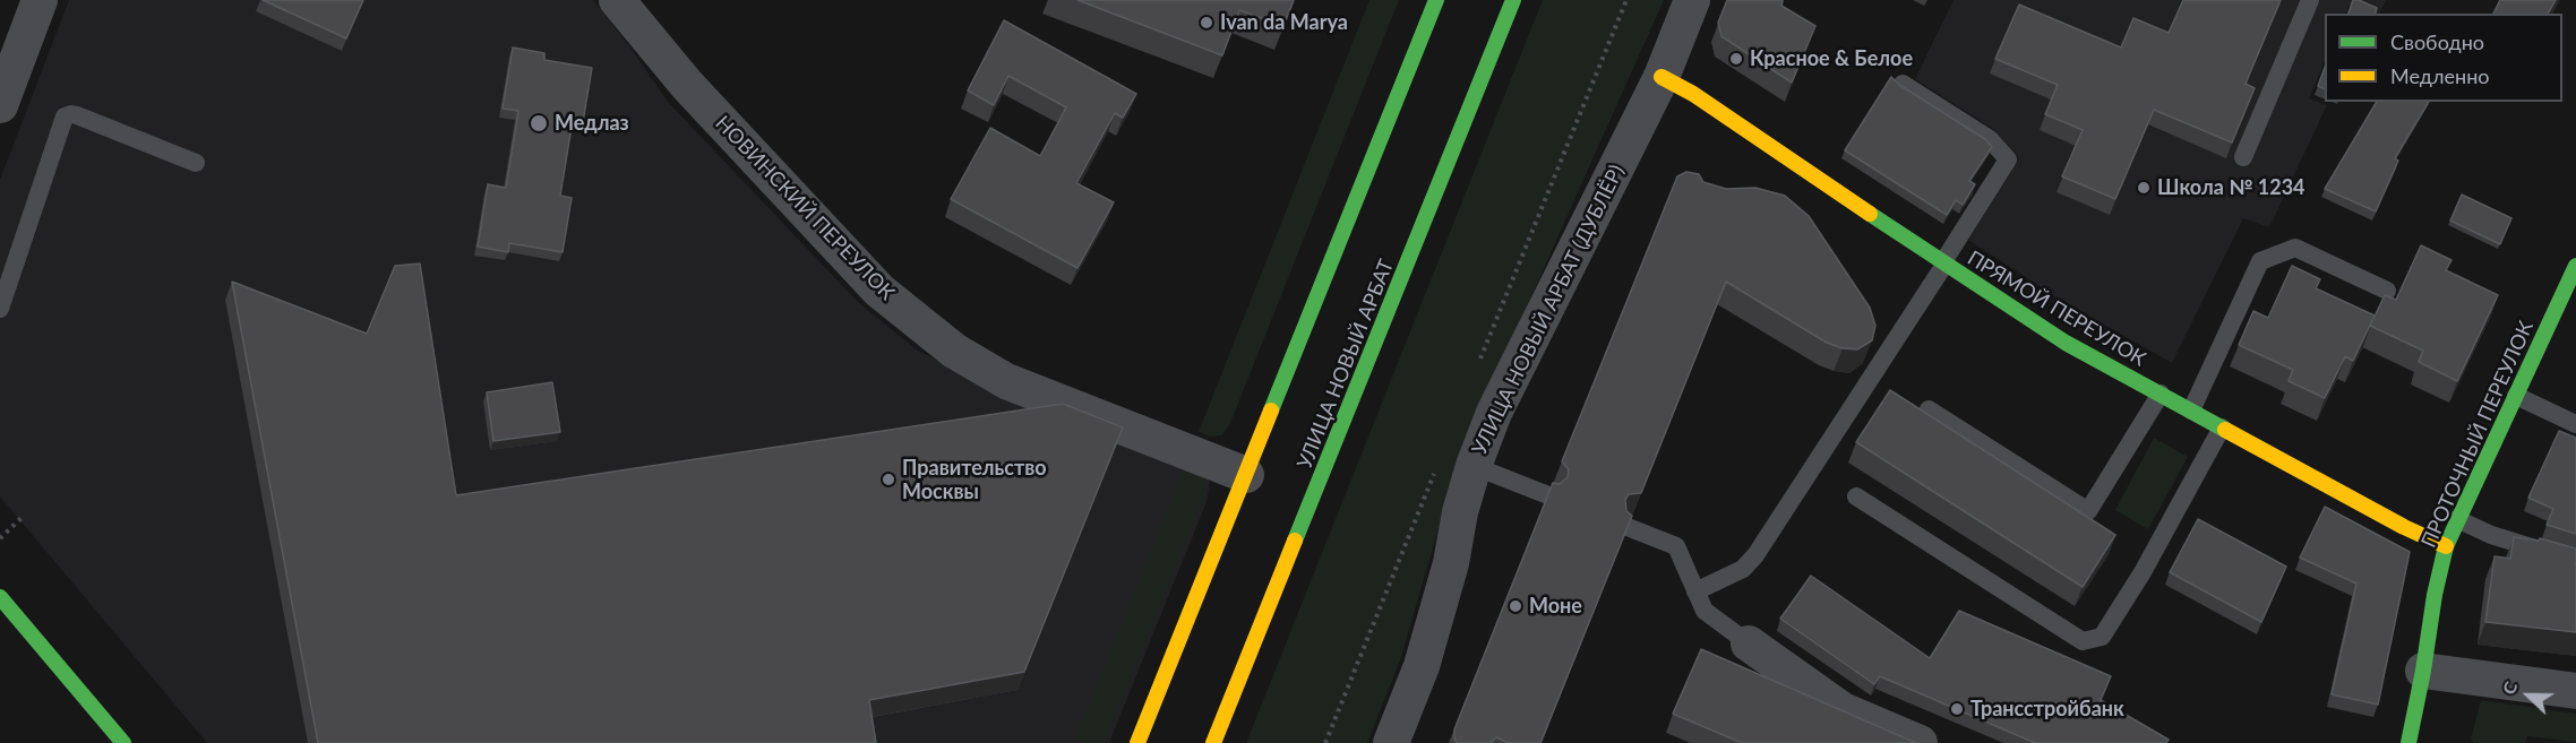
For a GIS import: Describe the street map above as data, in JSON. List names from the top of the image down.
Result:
{
  "streets": {
    "main road": ["ПРЯМОЙ ПЕРЕУЛОК", "УЛИЦА НОВЫЙ АРБАТ", "ПРОТОЧНЫЙ ПЕРЕУЛОК"],
    "street": ["НОВИНСКИЙ ПЕРЕУЛОК", "УЛИЦА НОВЫЙ АРБАТ (ДУБЛЁР)"]
  },
  "crossings": [
    ["ПРЯМОЙ ПЕРЕУЛОК", "УЛИЦА НОВЫЙ АРБАТ (ДУБЛЁР)"],
    ["ПРЯМОЙ ПЕРЕУЛОК", "ПРОТОЧНЫЙ ПЕРЕУЛОК"]
  ],
  "places": [
    "Ivan da Marya",
    "Красное & Белое",
    "Медлаз",
    "Школа № 1234",
    "Правительство Москвы",
    "Моне",
    "Трансстройбанк"
  ],
  "legend": ["Свободно", "Медленно"],
  "north": "left"
}
